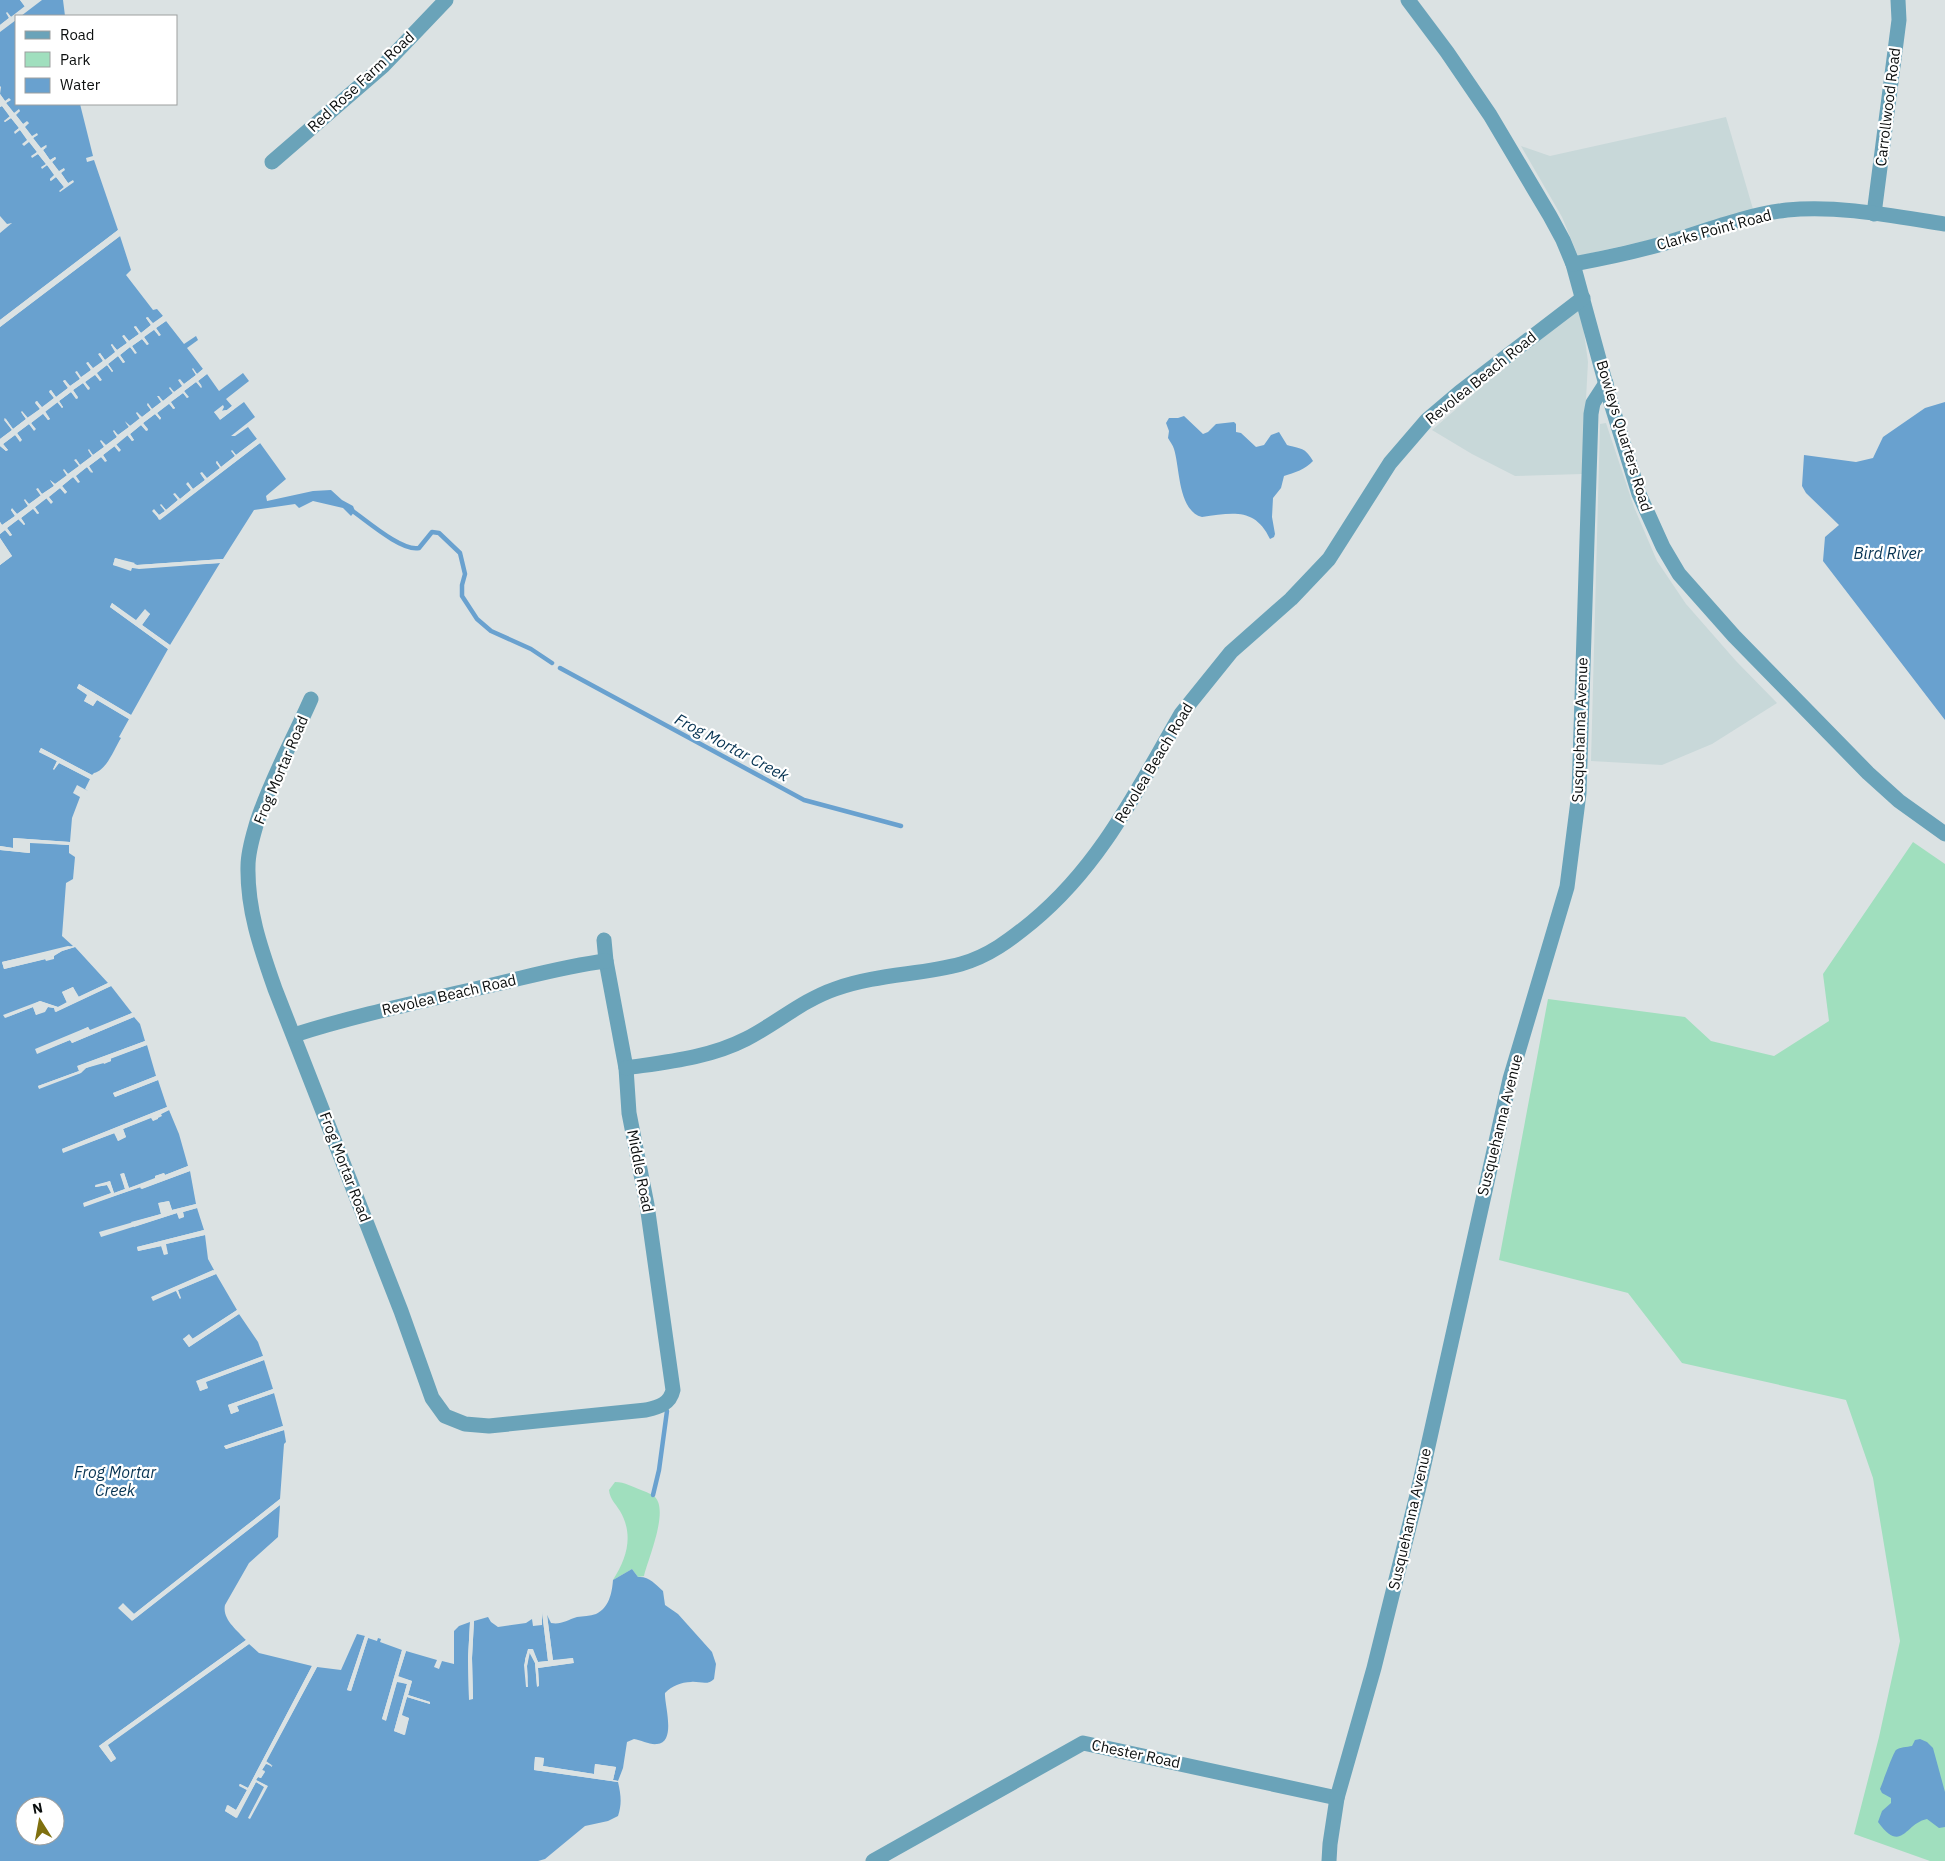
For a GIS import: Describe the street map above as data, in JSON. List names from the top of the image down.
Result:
{
  "streets": {
    "street": [
      "Red Rose Farm Road",
      "Carrollwood Road",
      "Clarks Point Road",
      "Revolea Beach Road",
      "Bowleys Quarters Road",
      "Susquehanna Avenue",
      "Frog Mortar Road",
      "Middle Road",
      "Chester Road"
    ]
  },
  "crossings": [
    ["Carrollwood Road", "Clarks Point Road"],
    ["Clarks Point Road", "Bowleys Quarters Road"],
    ["Revolea Beach Road", "Bowleys Quarters Road"],
    ["Revolea Beach Road", "Frog Mortar Road"],
    ["Revolea Beach Road", "Middle Road"],
    ["Bowleys Quarters Road", "Susquehanna Avenue"],
    ["Susquehanna Avenue", "Chester Road"],
    ["Frog Mortar Road", "Middle Road"]
  ],
  "water": ["Bird River", "Frog Mortar Creek"],
  "legend": ["Road", "Park", "Water"],
  "north": "top"
}
